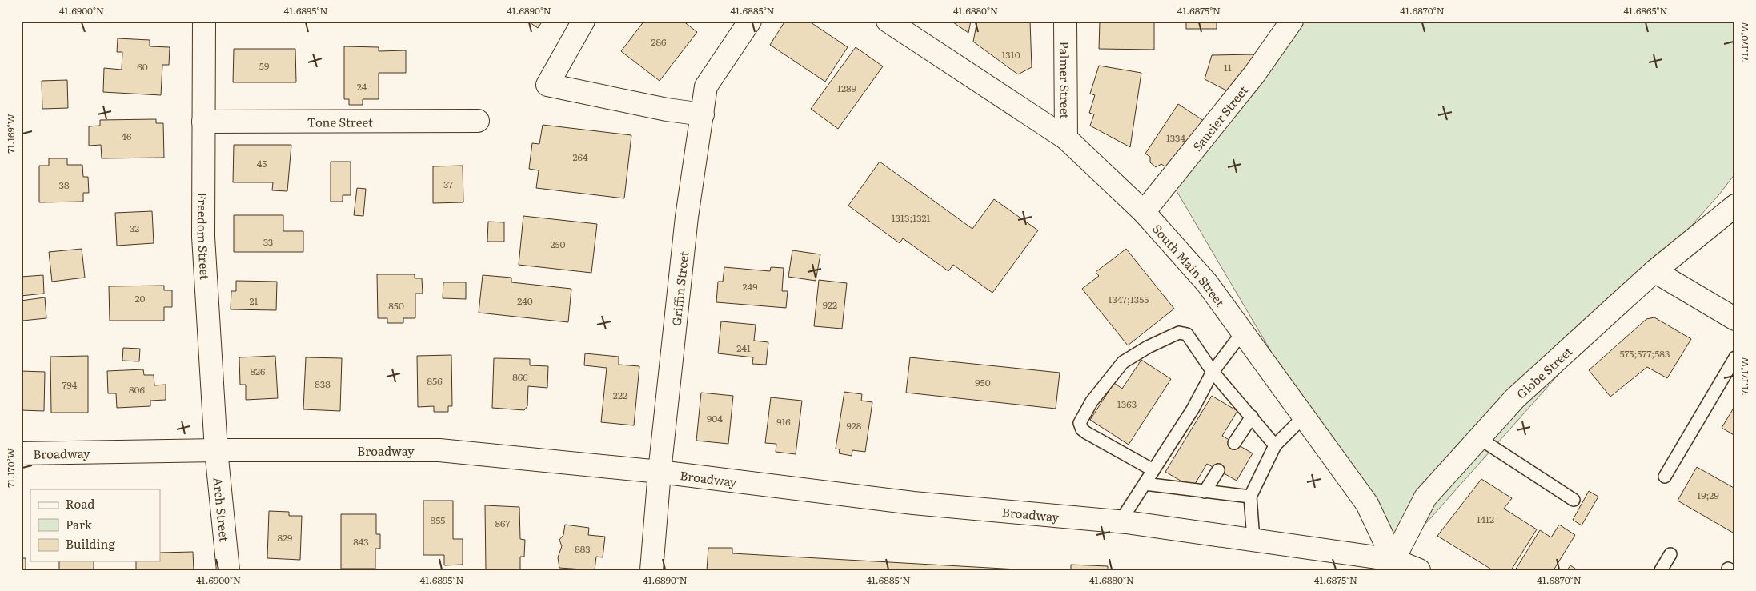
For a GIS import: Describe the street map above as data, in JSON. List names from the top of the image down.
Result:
{
  "streets": {
    "main road": [
      "Palmer Street",
      "Saucier Street",
      "Tone Street",
      "Freedom Street",
      "South Main Street",
      "Griffin Street",
      "Globe Street",
      "Broadway",
      "Arch Street"
    ]
  },
  "crossings": [
    ["Palmer Street", "South Main Street"],
    ["Saucier Street", "South Main Street"],
    ["Tone Street", "Freedom Street"],
    ["Freedom Street", "Broadway"],
    ["Freedom Street", "Arch Street"],
    ["South Main Street", "Globe Street"],
    ["South Main Street", "Broadway"],
    ["Griffin Street", "Broadway"],
    ["Globe Street", "Broadway"],
    ["Broadway", "Arch Street"]
  ],
  "house_numbers": [
    "286",
    "1310",
    "59",
    "60",
    "11",
    "24",
    "1289",
    "46",
    "1334",
    "264",
    "45",
    "37",
    "38",
    "1313;1321",
    "32",
    "33",
    "250",
    "249",
    "20",
    "1347;1355",
    "21",
    "240",
    "922",
    "850",
    "241",
    "575;577;583",
    "826",
    "866",
    "856",
    "950",
    "838",
    "794",
    "806",
    "222",
    "1363",
    "904",
    "916",
    "928",
    "19;29",
    "1412",
    "855",
    "867",
    "829",
    "843",
    "883"
  ],
  "legend": ["Road", "Park", "Building"],
  "coordinates": [
    "41.6900°N",
    "41.6895°N",
    "41.6890°N",
    "41.6885°N",
    "41.6880°N",
    "41.6875°N",
    "41.6870°N",
    "41.6865°N",
    "71.170°W",
    "71.169°W",
    "71.171°W"
  ]
}
